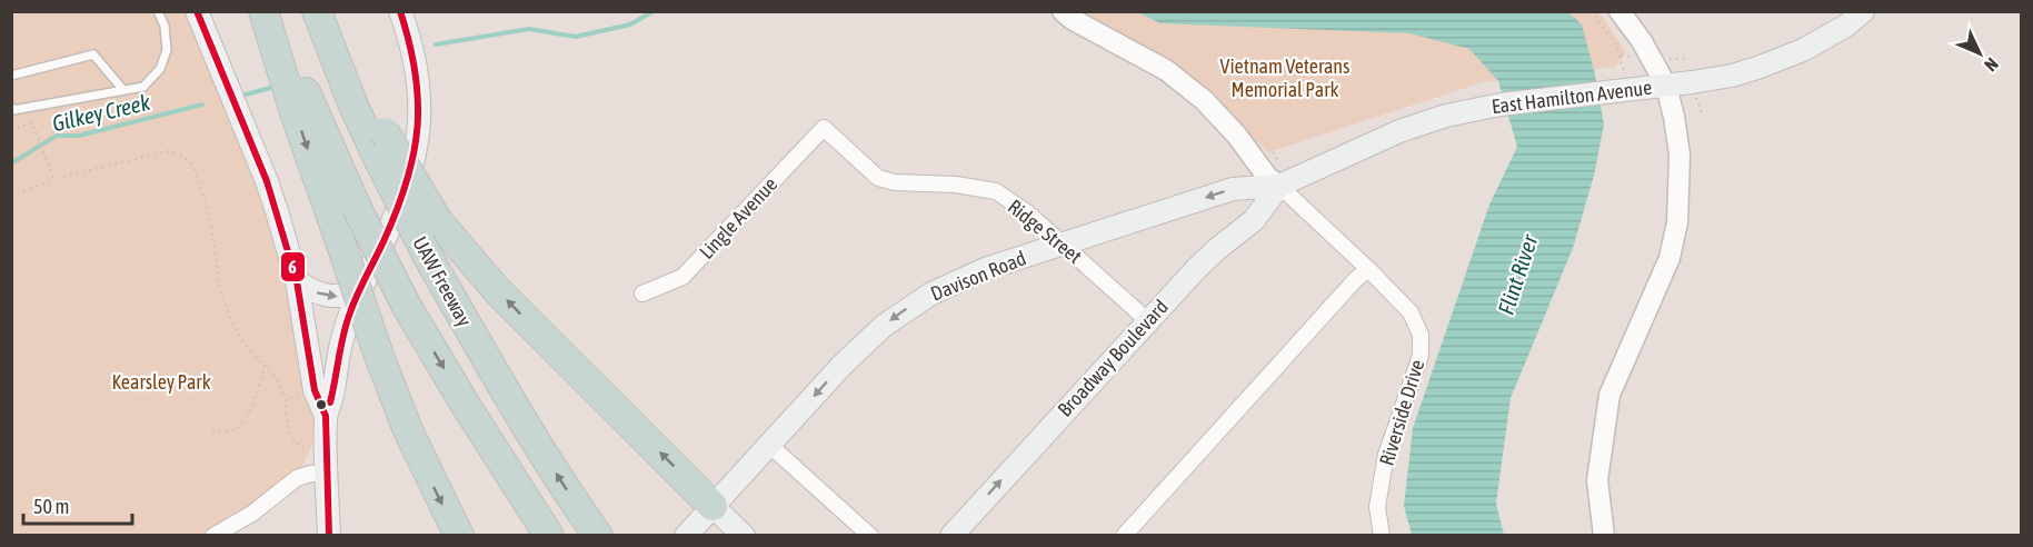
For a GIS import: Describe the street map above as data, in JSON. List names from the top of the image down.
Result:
{
  "streets": {
    "highway": ["UAW Freeway"],
    "main road": ["East Hamilton Avenue", "Davison Road", "Broadway Boulevard"],
    "street": ["Lingle Avenue", "Ridge Street", "Riverside Drive"]
  },
  "crossings": [
    ["East Hamilton Avenue", "Davison Road"],
    ["East Hamilton Avenue", "Broadway Boulevard"],
    ["East Hamilton Avenue", "Riverside Drive"],
    ["Lingle Avenue", "Ridge Street"],
    ["Ridge Street", "Davison Road"],
    ["Ridge Street", "Broadway Boulevard"],
    ["Davison Road", "Broadway Boulevard"],
    ["Davison Road", "Riverside Drive"],
    ["Broadway Boulevard", "Riverside Drive"]
  ],
  "one_way": ["Davison Road", "Broadway Boulevard"],
  "water": ["Gilkey Creek", "Flint River"],
  "parks": ["Vietnam Veterans Memorial Park", "Kearsley Park"],
  "lines": ["transit line 6"],
  "scale_bar": "50 m",
  "north": "bottom right"
}
